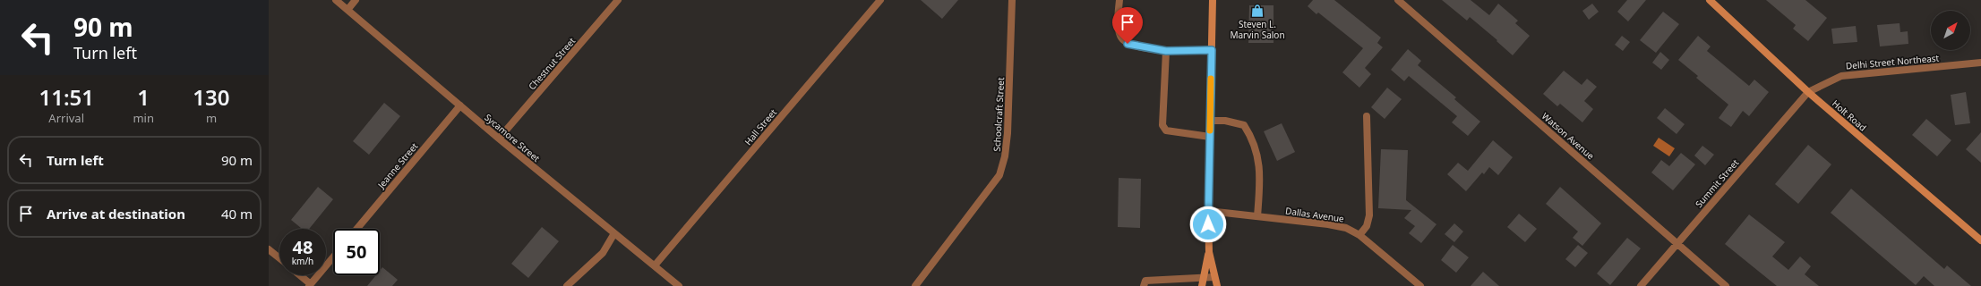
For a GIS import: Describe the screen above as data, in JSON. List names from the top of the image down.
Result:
{
  "streets": {
    "main road": ["Holt Road"],
    "street": [
      "Delhi Street Northeast",
      "Chestnut Street",
      "Schoolcraft Street",
      "Hall Street",
      "Watson Avenue",
      "Sycamore Street",
      "Jeanne Street",
      "Summit Street",
      "Dallas Avenue"
    ]
  },
  "crossings": [
    ["Delhi Street Northeast", "Holt Road"],
    ["Delhi Street Northeast", "Summit Street"],
    ["Chestnut Street", "Sycamore Street"],
    ["Holt Road", "Summit Street"],
    ["Hall Street", "Sycamore Street"],
    ["Watson Avenue", "Summit Street"],
    ["Sycamore Street", "Jeanne Street"]
  ],
  "places": {
    "shop": ["Steven L. Marvin Salon"]
  },
  "north": "top right",
  "page": {
    "turn": ["90 m", "Turn left"],
    "eta": [
      "11:51",
      "Arrival",
      "1",
      "min",
      "130",
      "m"
    ],
    "list": [
      {
        "name": "Turn left",
        "value": "90 m"
      },
      {
        "name": "Arrive at destination",
        "value": "40 m"
      }
    ],
    "speed": "48 km/h",
    "limit": "50"
  }
}
